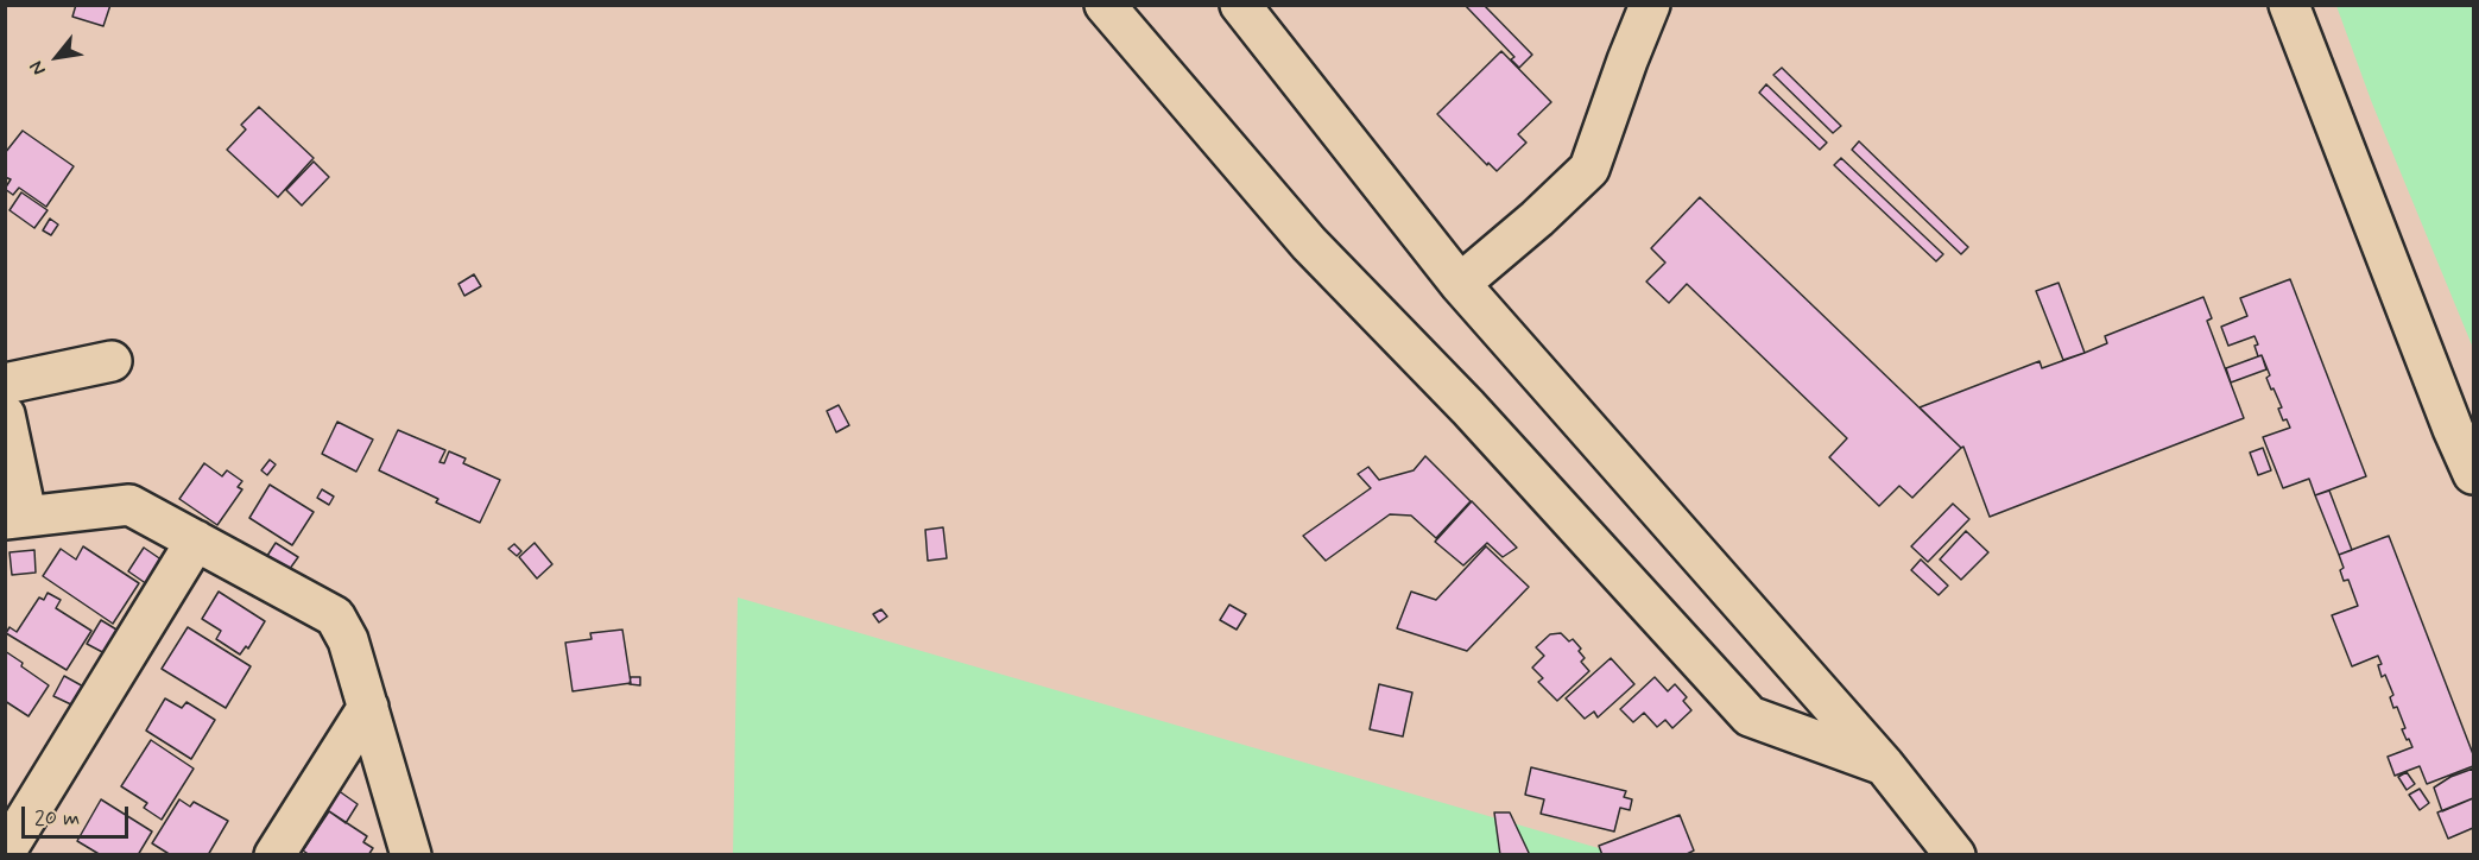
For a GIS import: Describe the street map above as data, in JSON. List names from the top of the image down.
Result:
{
  "scale_bar": "20 m",
  "north": "bottom left"
}
